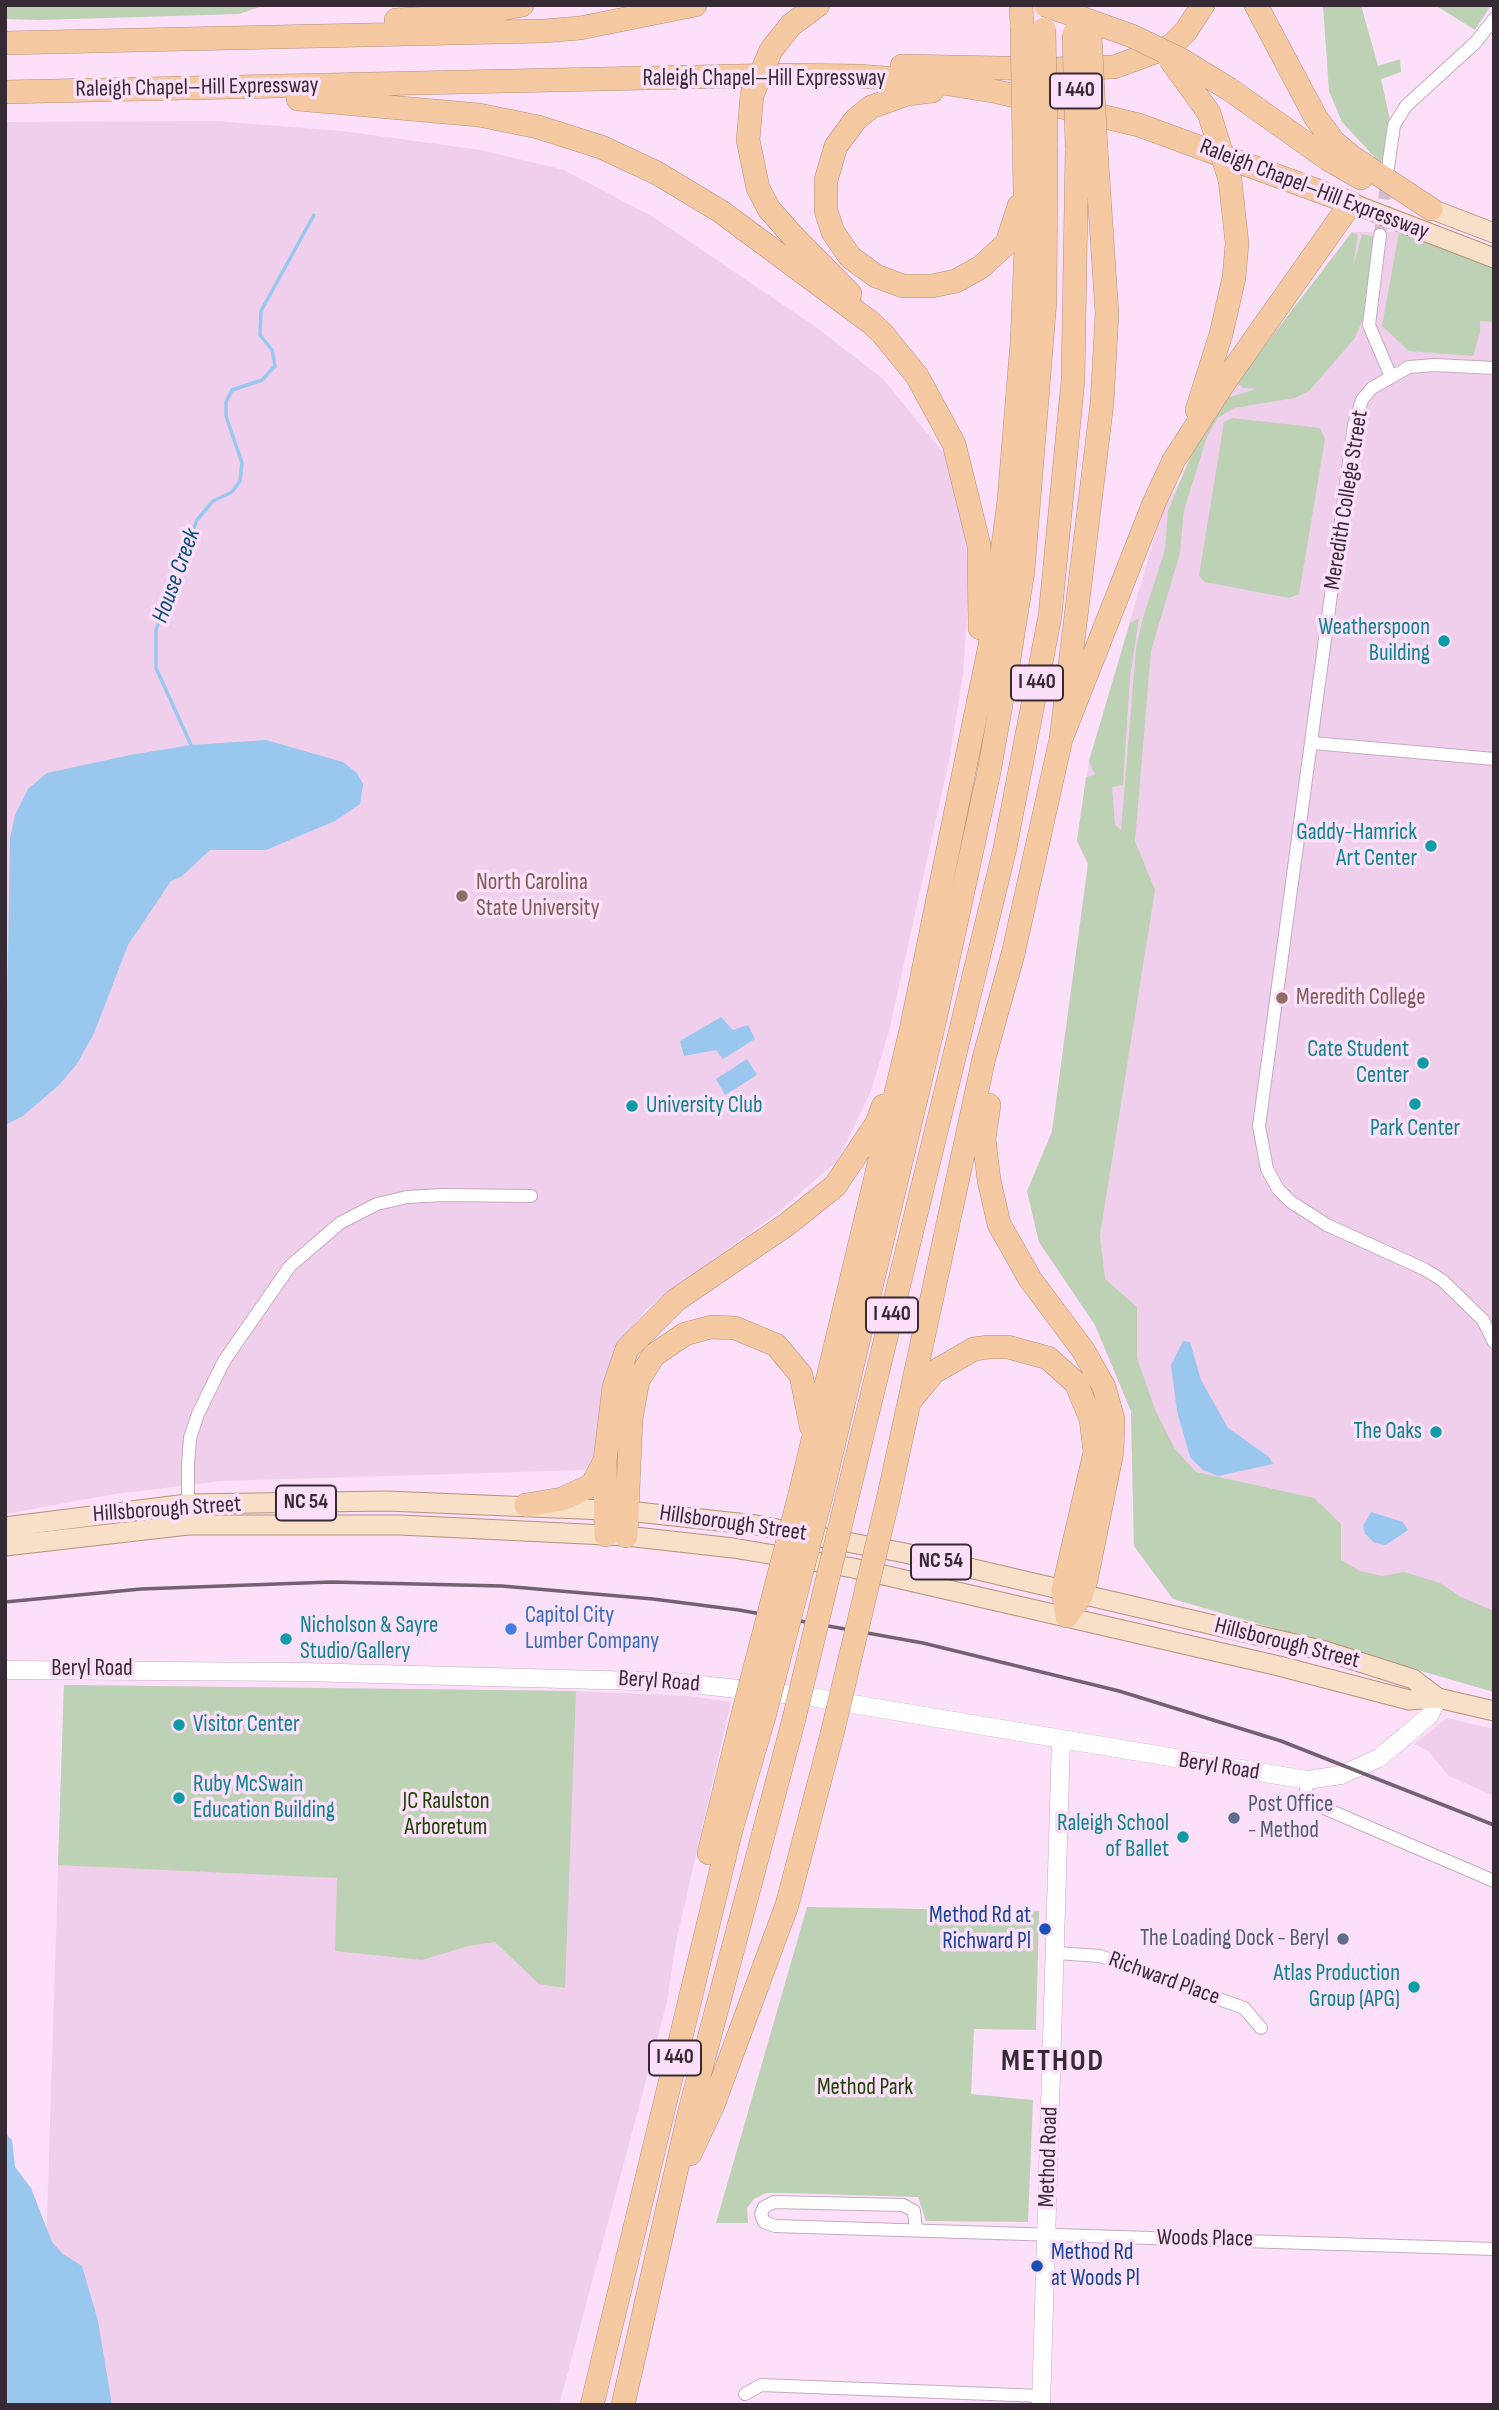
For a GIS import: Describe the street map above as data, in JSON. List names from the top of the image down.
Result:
{
  "streets": {
    "highway": ["Raleigh Chapel–Hill Expressway", "I 440"],
    "main road": ["NC 54", "Hillsborough Street"],
    "street": [
      "Meredith College Street",
      "Beryl Road",
      "Richward Place",
      "Method Road",
      "Woods Place"
    ]
  },
  "crossings": [
    ["Raleigh Chapel–Hill Expressway", "I 440"],
    ["Hillsborough Street", "Beryl Road"],
    ["Beryl Road", "Method Road"],
    ["Richward Place", "Method Road"],
    ["Method Road", "Woods Place"]
  ],
  "districts": ["METHOD"],
  "water": ["House Creek"],
  "parks": ["JC Raulston Arboretum", "Method Park"],
  "places": [
    "Weatherspoon Building",
    "Gaddy-Hamrick Art Center",
    "North Carolina State University",
    "Meredith College",
    "Cate Student Center",
    "Park Center",
    "University Club",
    "The Oaks",
    "Capitol City Lumber Company",
    "Nicholson & Sayre Studio/Gallery",
    "Visitor Center",
    "Ruby McSwain Education Building",
    "Post Office - Method",
    "Raleigh School of Ballet",
    "Method Rd at Richward Pl",
    "The Loading Dock - Beryl",
    "Atlas Production Group (APG)",
    "Method Rd at Woods Pl"
  ]
}
